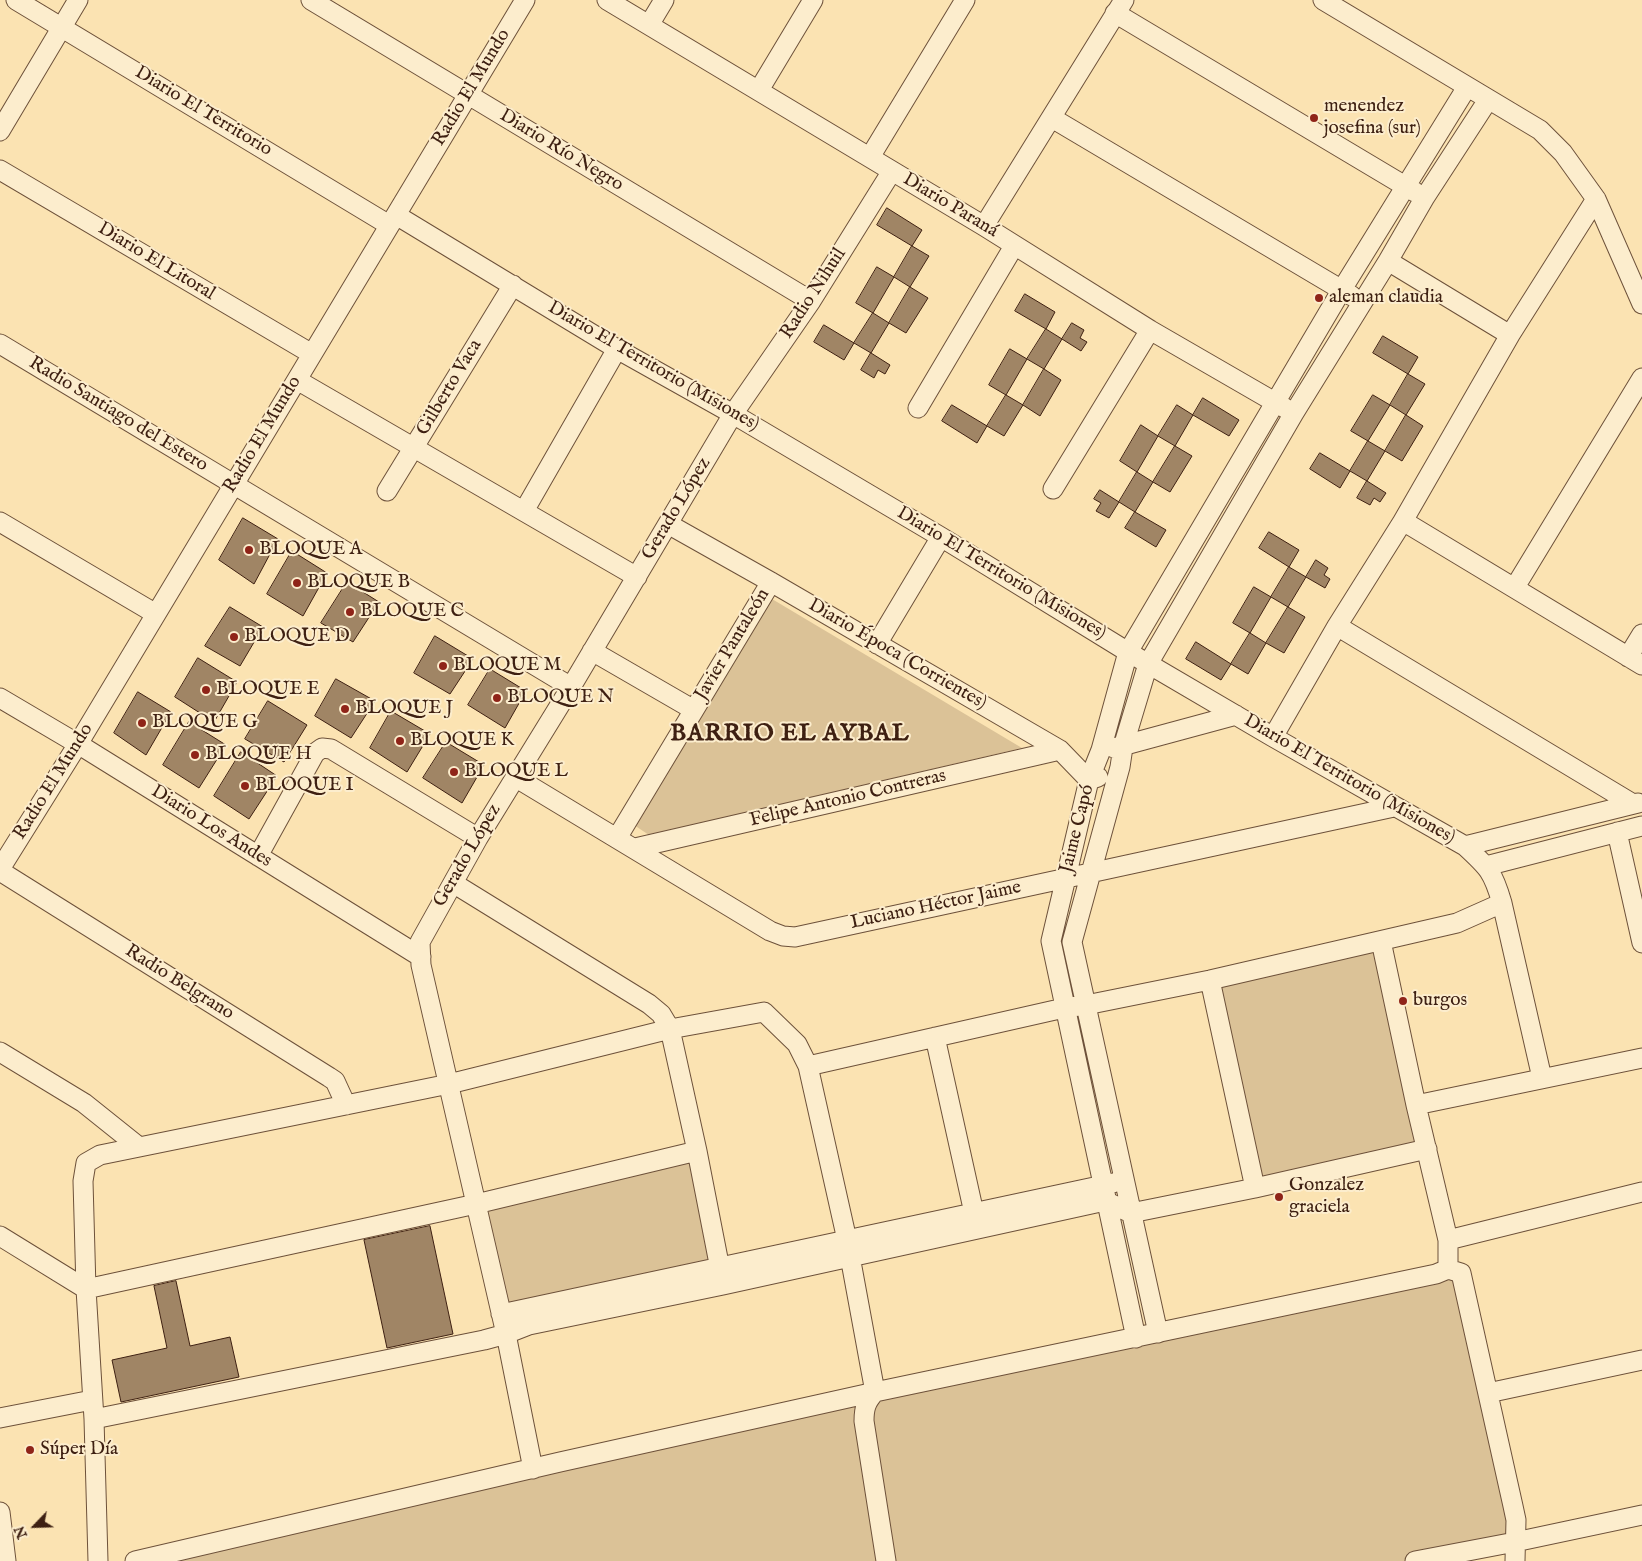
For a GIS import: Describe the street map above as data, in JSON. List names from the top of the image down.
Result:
{
  "streets": {
    "street": [
      "Radio El Mundo",
      "Diario El Territorio",
      "Diario Río Negro",
      "Diario Paraná",
      "Diario El Litoral",
      "Radio Nihuil",
      "Diario El Territorio (Misiones)",
      "Gilberto Vaca",
      "Radio Santiago del Estero",
      "Gerado López",
      "Javier Pantaleón",
      "Diario Época (Corrientes)",
      "Felipe Antonio Contreras",
      "Diario Los Andes",
      "Jaime Capó",
      "Luciano Héctor Jaime",
      "Radio Belgrano"
    ]
  },
  "crossings": [
    ["Radio El Mundo", "Diario El Territorio"],
    ["Radio El Mundo", "Diario Río Negro"],
    ["Radio El Mundo", "Diario El Litoral"],
    ["Radio El Mundo", "Radio Santiago del Estero"],
    ["Radio El Mundo", "Diario Los Andes"],
    ["Radio El Mundo", "Radio Belgrano"],
    ["Diario El Territorio", "Diario El Territorio (Misiones)"],
    ["Diario El Territorio", "Gilberto Vaca"],
    ["Diario Río Negro", "Radio Nihuil"],
    ["Diario Paraná", "Radio Nihuil"],
    ["Diario Paraná", "Jaime Capó"],
    ["Radio Nihuil", "Diario El Territorio (Misiones)"],
    ["Radio Nihuil", "Gerado López"],
    ["Diario El Territorio (Misiones)", "Gilberto Vaca"],
    ["Diario El Territorio (Misiones)", "Gerado López"],
    ["Diario El Territorio (Misiones)", "Jaime Capó"],
    ["Diario El Territorio (Misiones)", "Luciano Héctor Jaime"],
    ["Radio Santiago del Estero", "Gerado López"],
    ["Gerado López", "Diario Época (Corrientes)"],
    ["Gerado López", "Diario Los Andes"],
    ["Gerado López", "Luciano Héctor Jaime"],
    ["Javier Pantaleón", "Diario Época (Corrientes)"],
    ["Javier Pantaleón", "Luciano Héctor Jaime"],
    ["Diario Época (Corrientes)", "Felipe Antonio Contreras"],
    ["Diario Época (Corrientes)", "Jaime Capó"],
    ["Felipe Antonio Contreras", "Luciano Héctor Jaime"],
    ["Jaime Capó", "Luciano Héctor Jaime"]
  ],
  "districts": ["BARRIO EL AYBAL"],
  "places": [
    "menendez josefina (sur)",
    "aleman claudia",
    "BLOQUE A",
    "BLOQUE B",
    "BLOQUE C",
    "BLOQUE D",
    "BLOQUE M",
    "BLOQUE E",
    "BLOQUE N",
    "BLOQUE J",
    "BLOQUE G",
    "BLOQUE K",
    "BLOQUE H",
    "BLOQUE L",
    "BLOQUE I",
    "burgos",
    "Gonzalez graciela",
    "Súper Día"
  ],
  "north": "bottom left"
}
